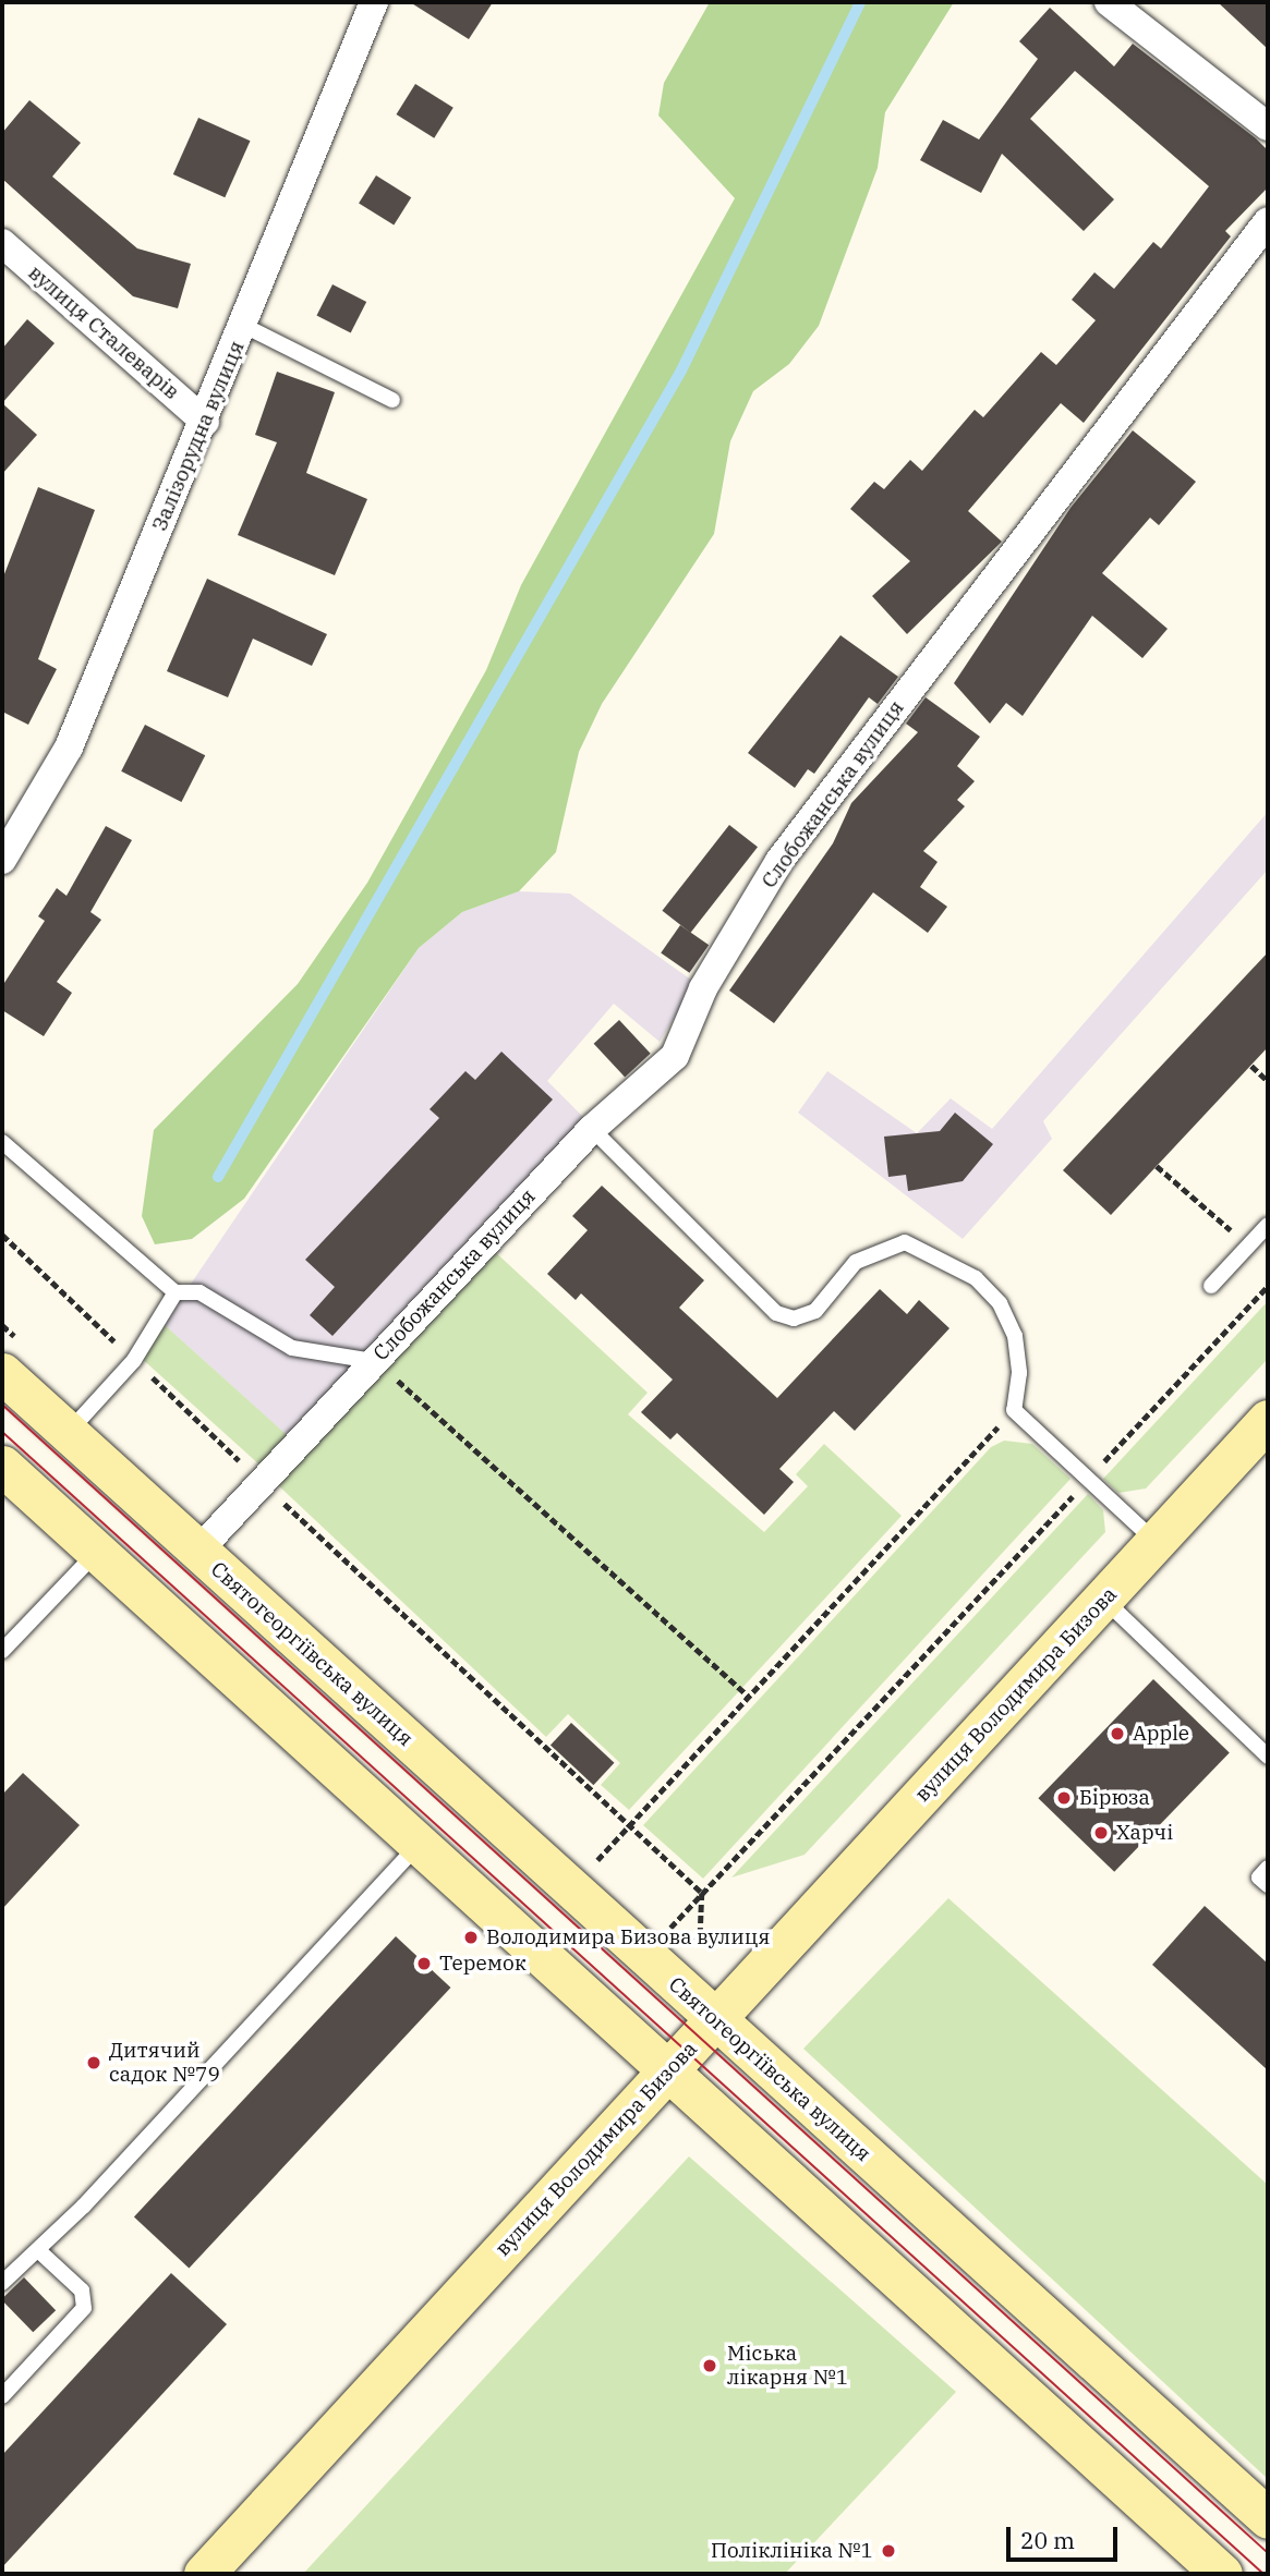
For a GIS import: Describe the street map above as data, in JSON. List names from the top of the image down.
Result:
{
  "streets": {
    "main road": ["Святогеоргіївська вулиця", "вулиця Володимира Бизова"],
    "street": ["вулиця Сталеварів", "Залізорудна вулиця", "Слобожанська вулиця"]
  },
  "crossings": [
    ["вулиця Сталеварів", "Залізорудна вулиця"],
    ["Слобожанська вулиця", "Святогеоргіївська вулиця"],
    ["Святогеоргіївська вулиця", "вулиця Володимира Бизова"]
  ],
  "places": [
    "Apple",
    "Бірюза",
    "Харчі",
    "Володимира Бизова вулиця",
    "Теремок",
    "Дитячий садок №79",
    "Міська лікарня №1",
    "Поліклініка №1"
  ],
  "scale_bar": "20 m"
}
